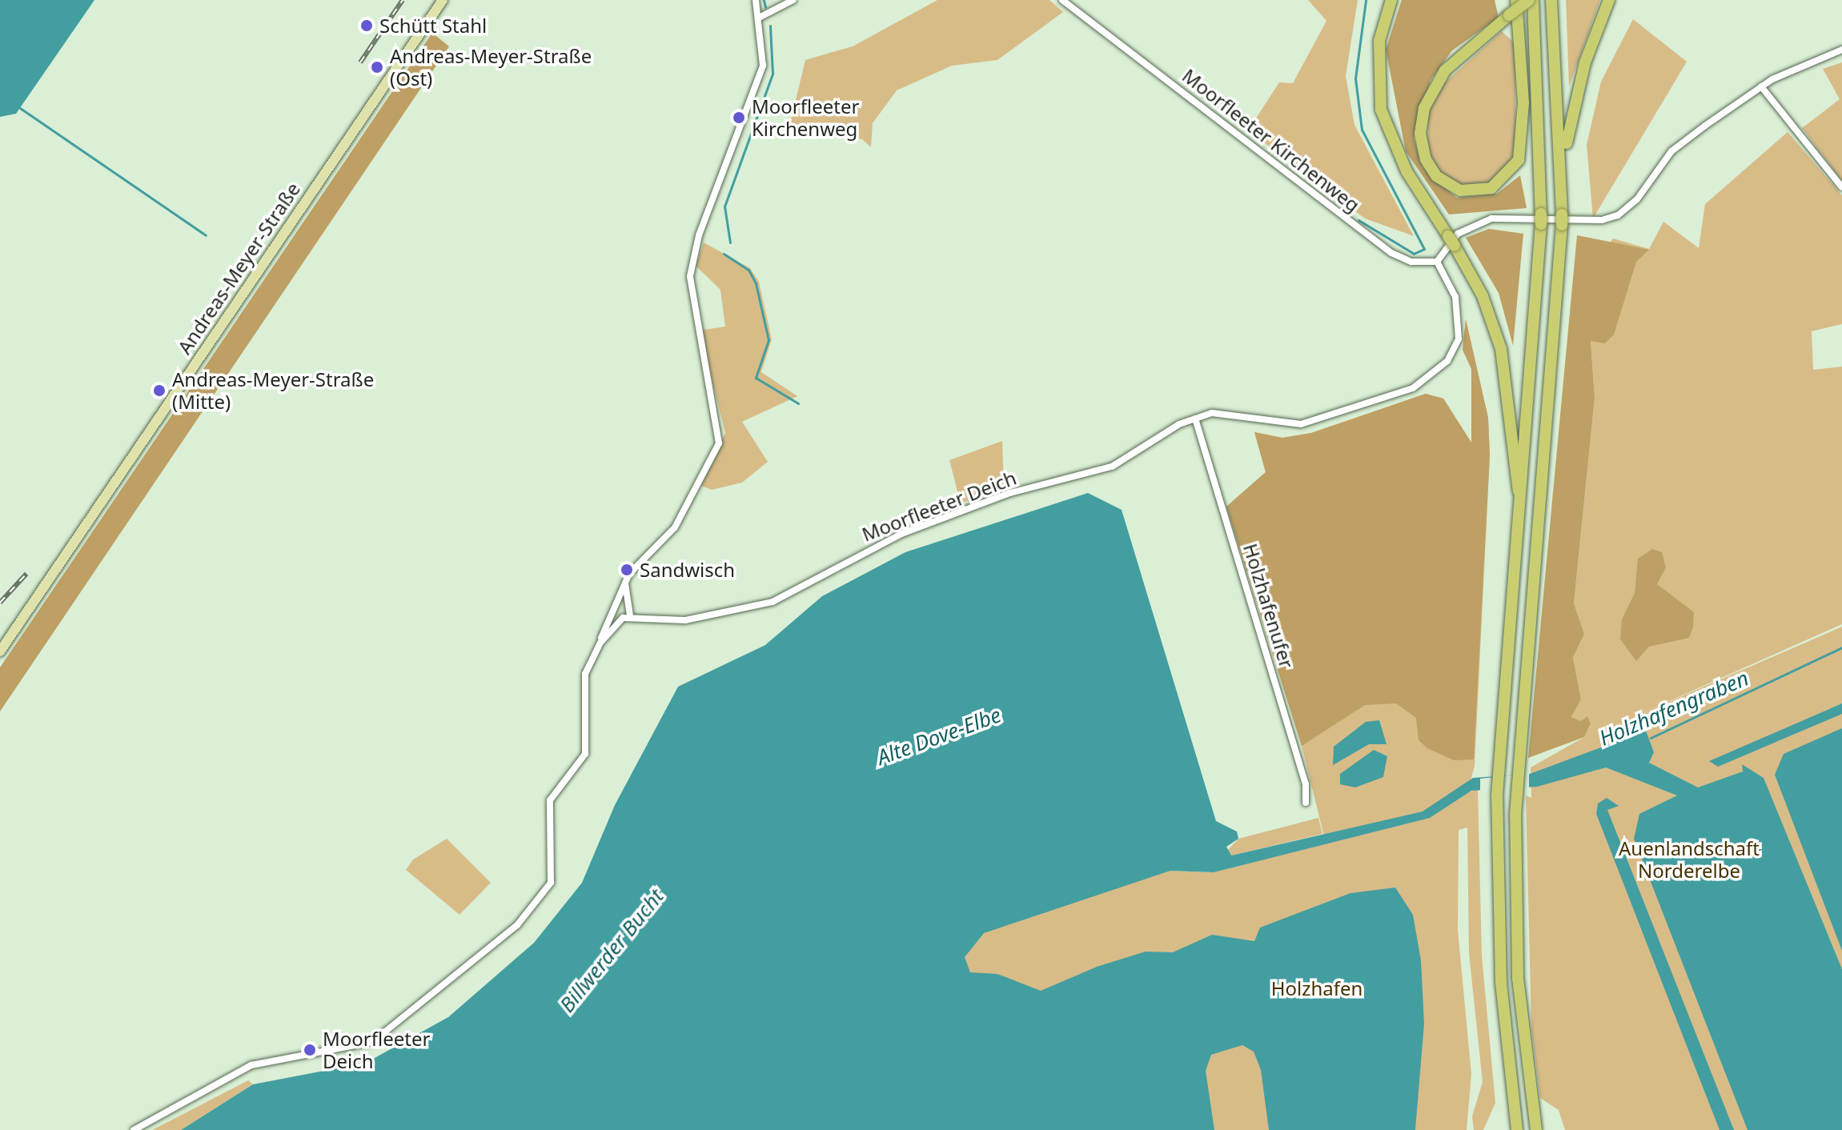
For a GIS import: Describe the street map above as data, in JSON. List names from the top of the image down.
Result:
{
  "streets": {
    "main road": ["Andreas-Meyer-Straße"],
    "street": ["Moorfleeter Kirchenweg", "Moorfleeter Deich", "Holzhafenufer"]
  },
  "crossings": [
    ["Moorfleeter Kirchenweg", "Moorfleeter Deich"],
    ["Moorfleeter Deich", "Holzhafenufer"]
  ],
  "water": ["Holzhafengraben", "Alte Dove-Elbe", "Billwerder Bucht"],
  "parks": ["Auenlandschaft Norderelbe", "Holzhafen"],
  "places": [
    "Schütt Stahl",
    "Andreas-Meyer-Straße (Ost)",
    "Moorfleeter Kirchenweg",
    "Andreas-Meyer-Straße (Mitte)",
    "Sandwisch",
    "Moorfleeter Deich"
  ]
}
